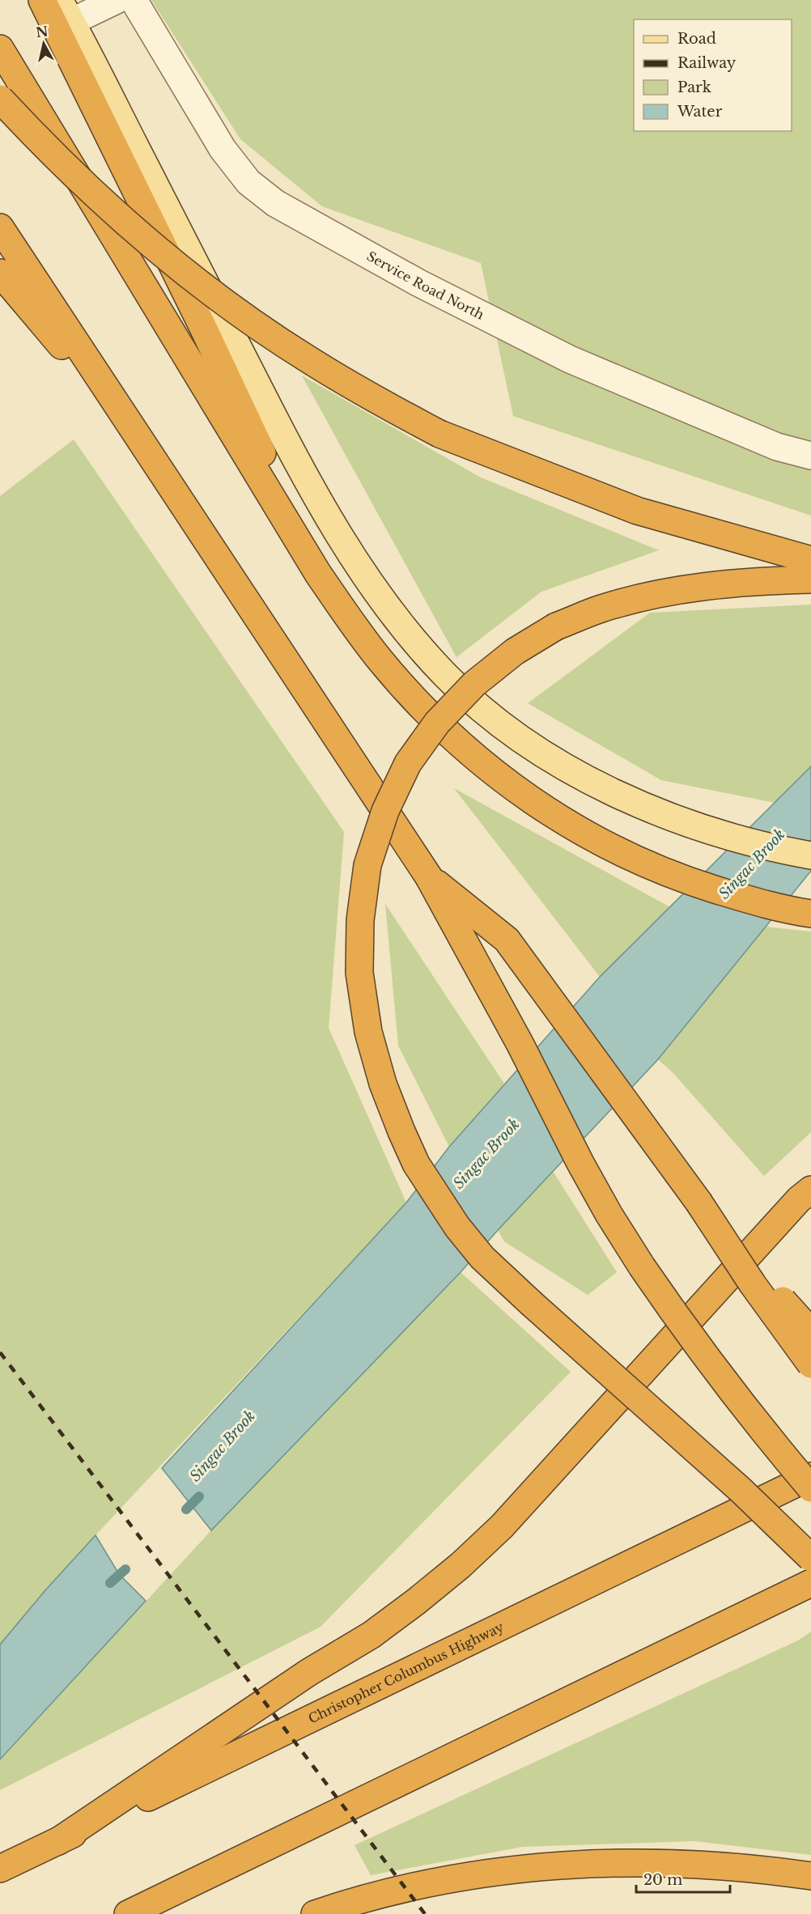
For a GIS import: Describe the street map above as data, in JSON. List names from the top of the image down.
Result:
{
  "streets": {
    "highway": ["Christopher Columbus Highway"],
    "lane": ["Service Road North"]
  },
  "water": ["Singac Brook"],
  "legend": [
    "Road",
    "Railway",
    "Park",
    "Water"
  ],
  "scale_bar": "20 m",
  "north": "top"
}
